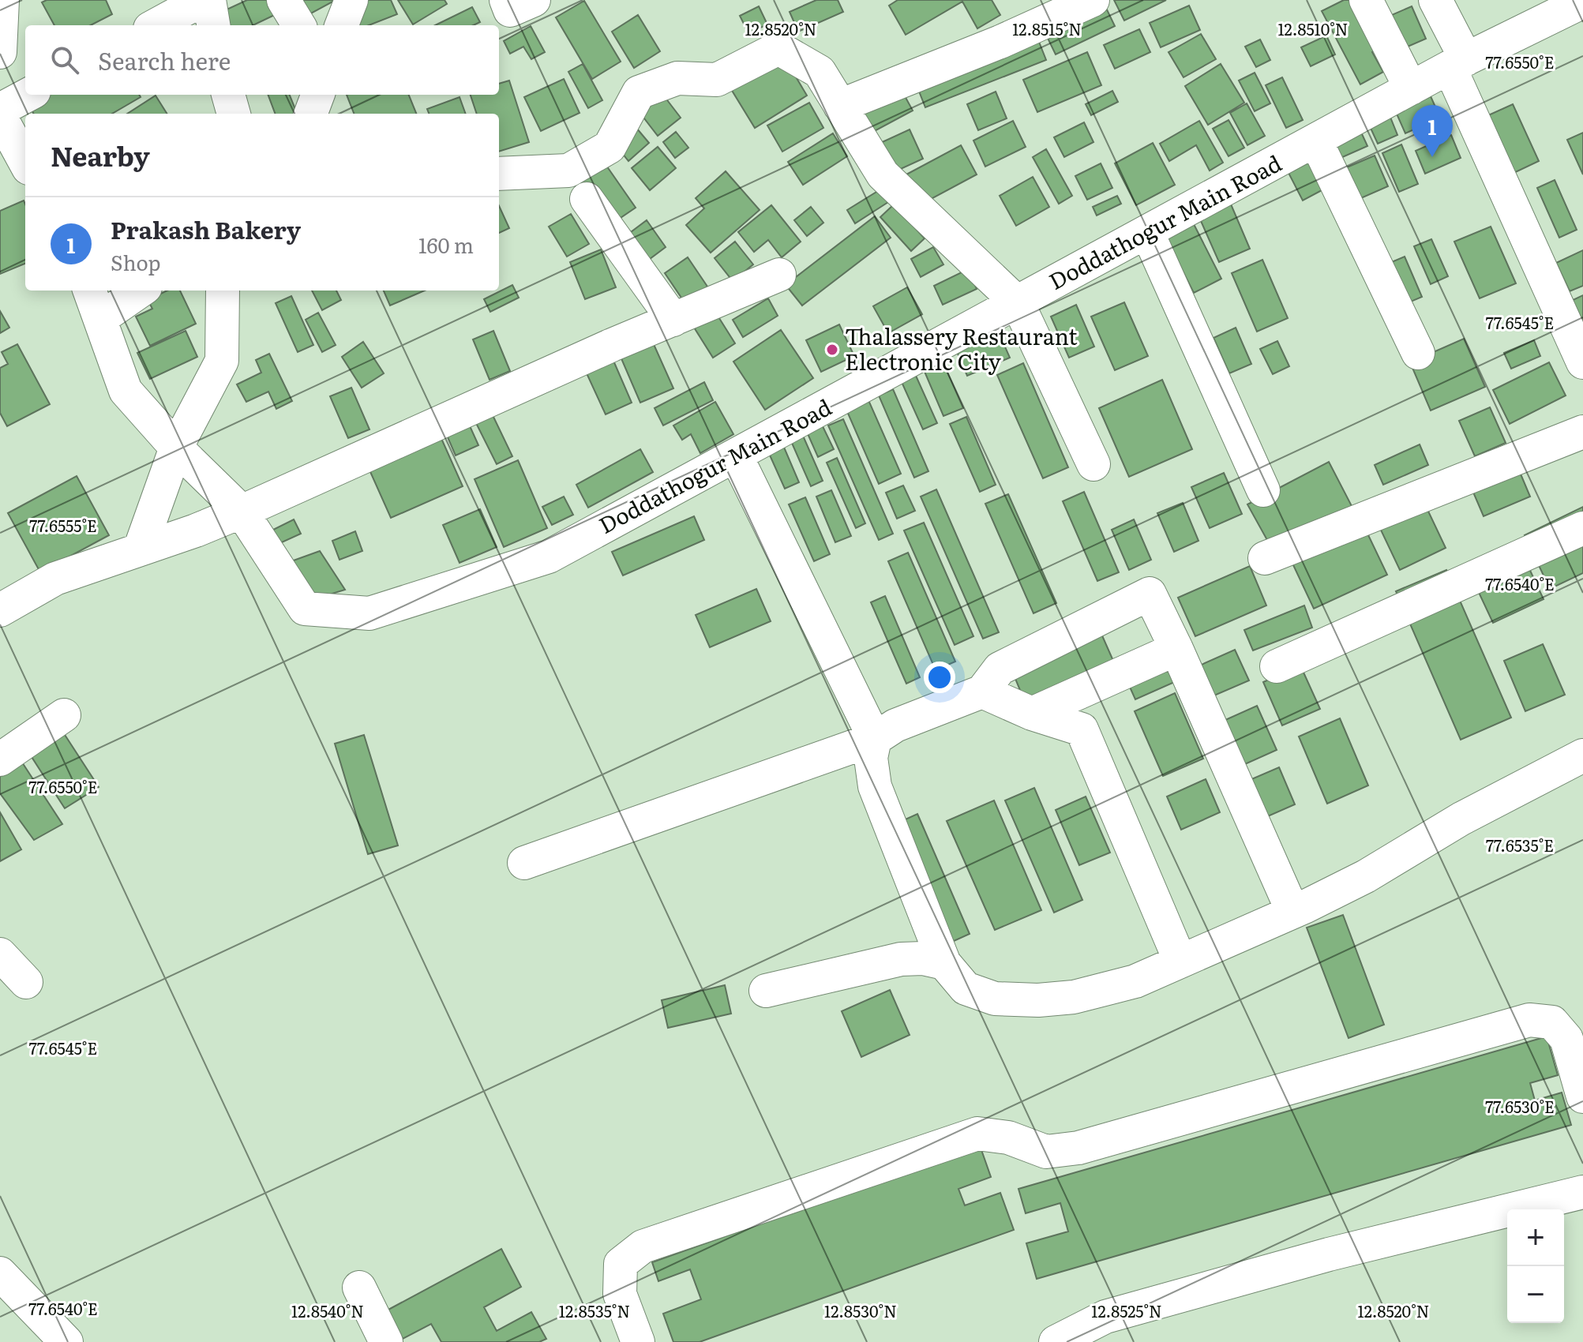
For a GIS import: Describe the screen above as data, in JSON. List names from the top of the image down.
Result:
{
  "streets": {
    "street": ["Doddathogur Main Road"]
  },
  "places": ["Thalassery Restaurant Electronic City"],
  "page": {
    "search": "Search here",
    "pins": "1",
    "heading": "Nearby",
    "list": [
      {
        "mark": "1",
        "name": "Prakash Bakery",
        "note": "Shop",
        "value": "160 m"
      }
    ],
    "map_buttons": ["+", "−"]
  },
  "coordinates": [
    "12.8520°N",
    "12.8510°N",
    "12.8515°N",
    "77.6550°E",
    "77.6545°E",
    "77.6555°E",
    "77.6540°E",
    "77.6535°E",
    "77.6530°E",
    "12.8540°N",
    "12.8535°N",
    "12.8530°N",
    "12.8525°N"
  ]
}
